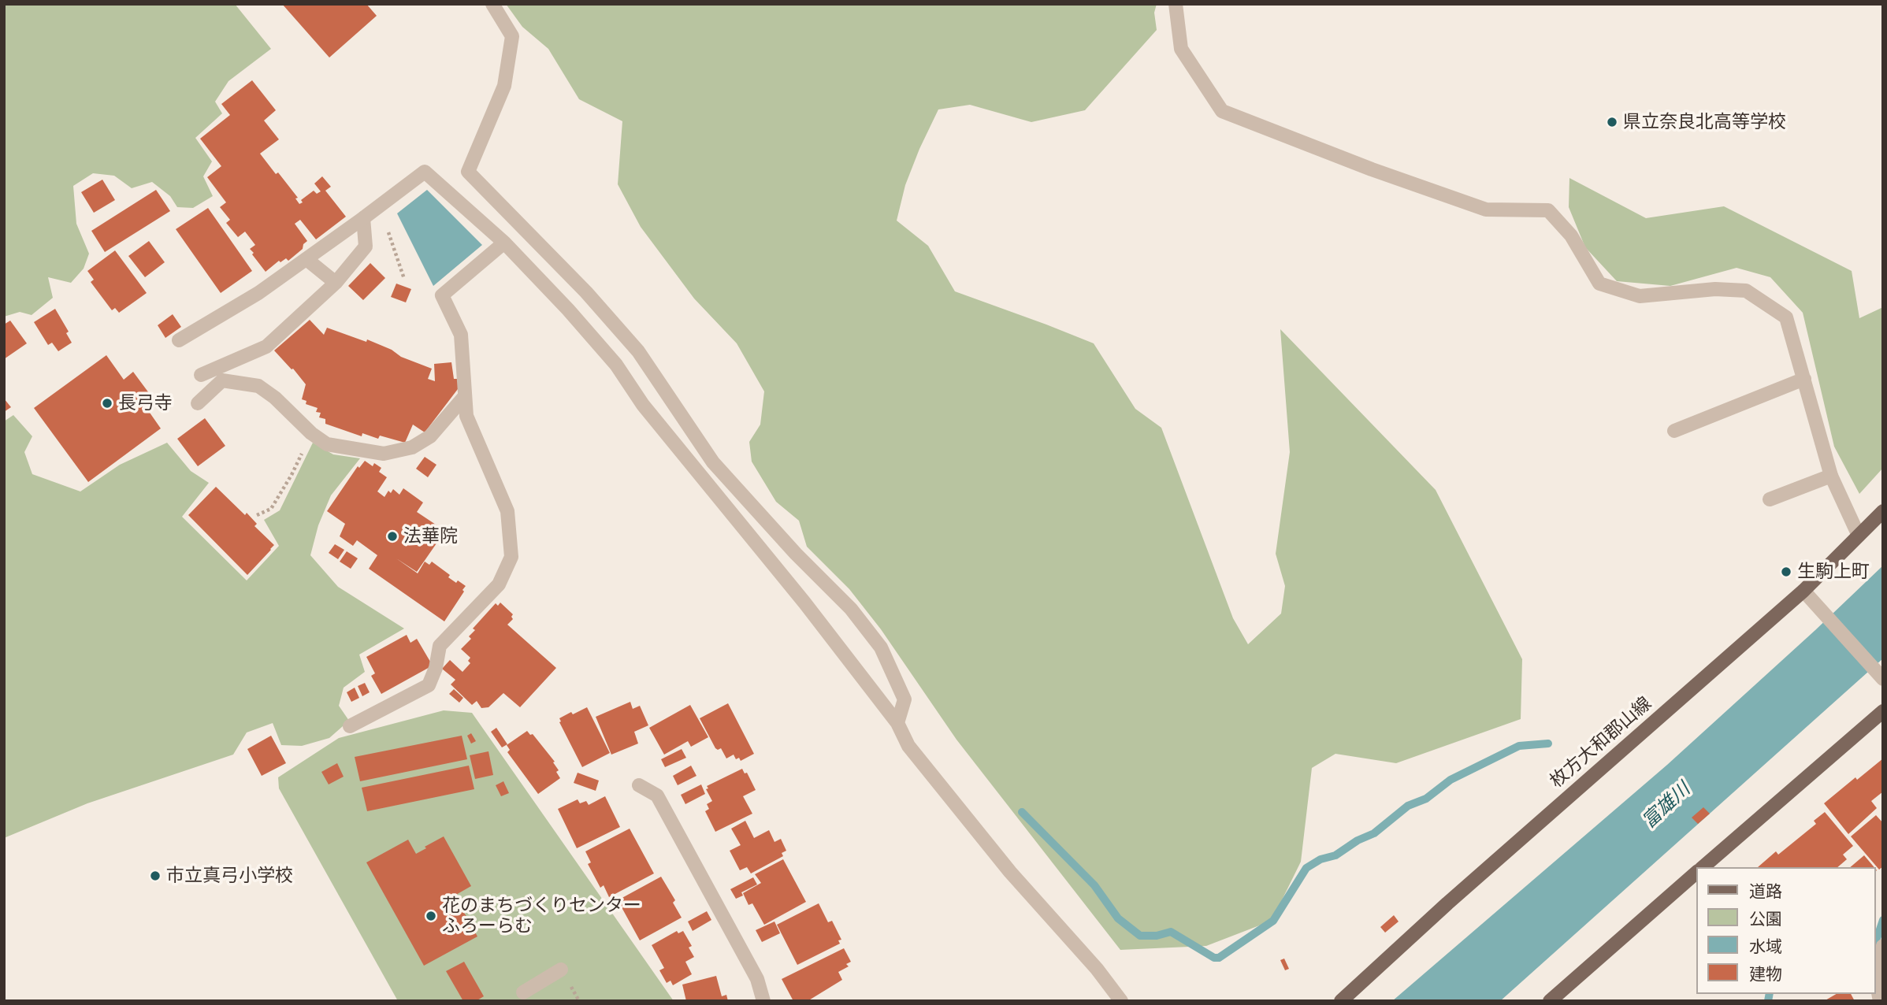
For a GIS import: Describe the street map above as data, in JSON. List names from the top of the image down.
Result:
{
  "streets": {
    "main road": ["枚方大和郡山線"]
  },
  "water": ["富雄川"],
  "places": [
    "県立奈良北高等学校",
    "長弓寺",
    "法華院",
    "生駒上町",
    "市立真弓小学校",
    "花のまちづくりセンター ふろーらむ"
  ],
  "legend": [
    "道路",
    "公園",
    "水域",
    "建物"
  ]
}
